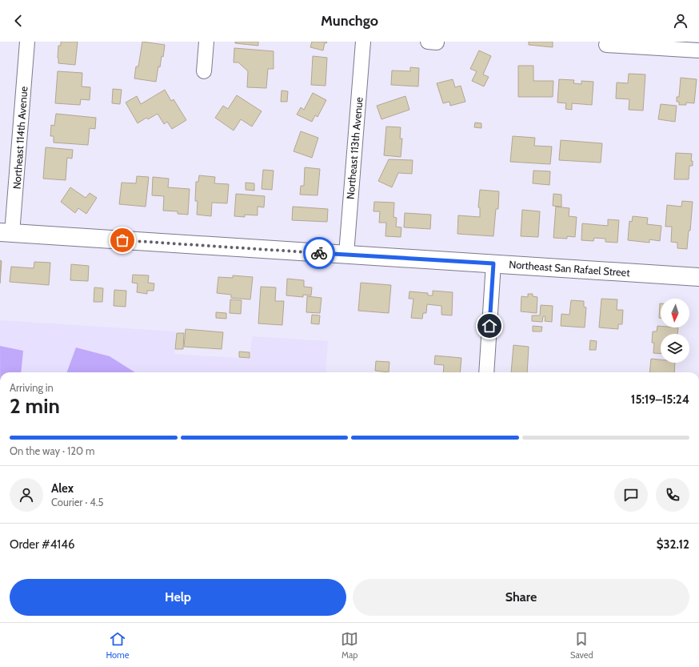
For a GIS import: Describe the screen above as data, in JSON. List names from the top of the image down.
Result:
{
  "streets": {
    "street": ["Northeast 114th Avenue", "Northeast 113th Avenue", "Northeast San Rafael Street"]
  },
  "crossings": [
    ["Northeast 114th Avenue", "Northeast San Rafael Street"],
    ["Northeast 113th Avenue", "Northeast San Rafael Street"]
  ],
  "north": "bottom",
  "page": {
    "header": "Munchgo",
    "heading": ["2 min", "Arriving in", "15:19–15:24"],
    "panel": [
      "Alex",
      "Courier · 4.5",
      "Order #4146",
      "$32.12"
    ],
    "bar": "On the way · 120 m",
    "buttons": ["Help", "Share"],
    "tabs": ["Home", "Map", "Saved"]
  }
}
